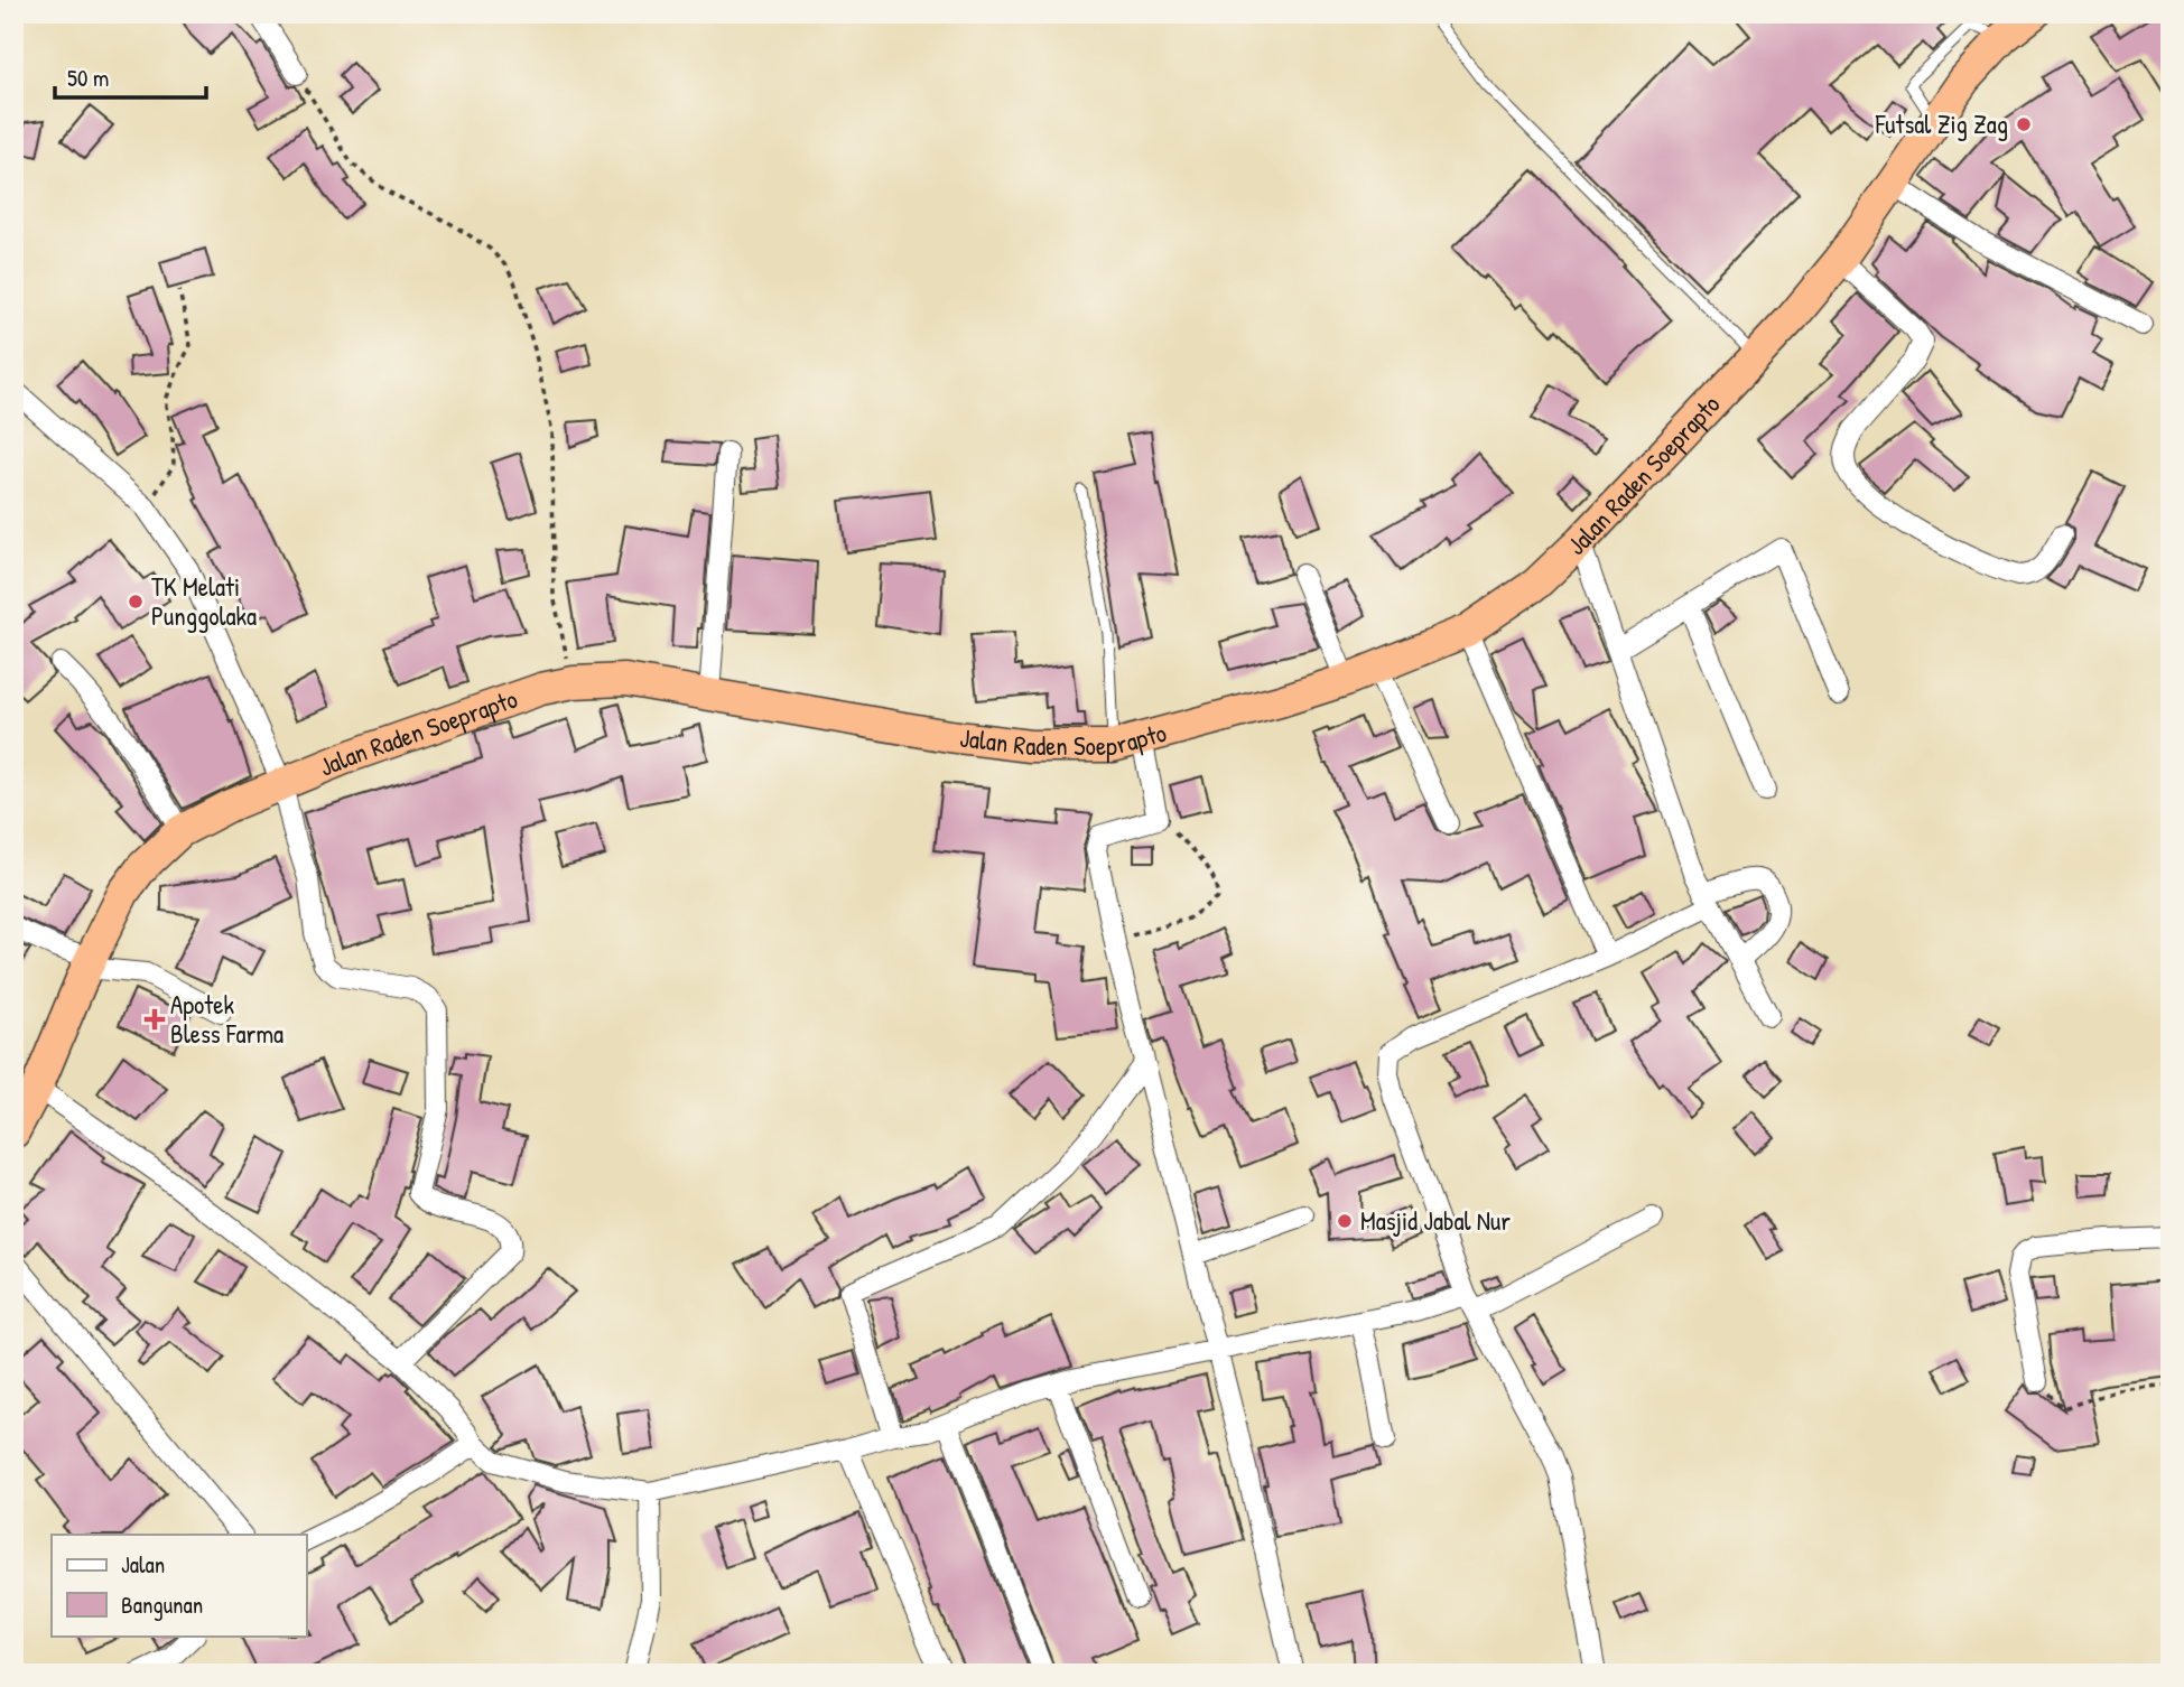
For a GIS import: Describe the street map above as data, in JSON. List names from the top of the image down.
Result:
{
  "streets": {
    "highway": ["Jalan Raden Soeprapto"]
  },
  "places": {
    "other": ["Futsal Zig Zag", "TK Melati Punggolaka", "Masjid Jabal Nur"],
    "health": ["Apotek Bless Farma"]
  },
  "legend": ["Jalan", "Bangunan"],
  "scale_bar": "50 m"
}
